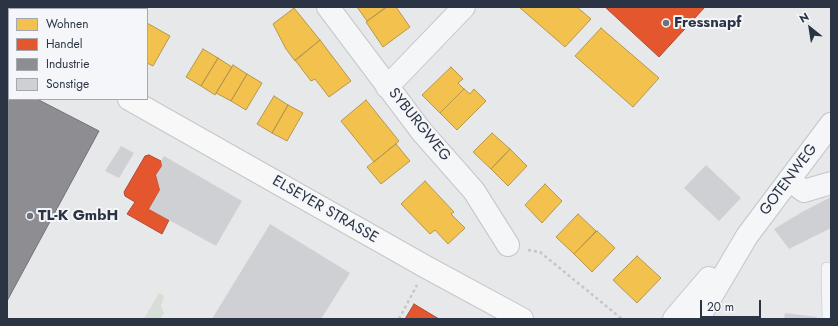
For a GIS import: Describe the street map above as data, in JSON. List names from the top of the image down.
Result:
{
  "streets": {
    "main road": ["ELSEYER STRASSE"],
    "street": ["SYBURGWEG", "GOTENWEG"]
  },
  "places": ["Fressnapf", "TL-K GmbH"],
  "legend": [
    "Wohnen",
    "Handel",
    "Industrie",
    "Sonstige"
  ],
  "scale_bar": "20 m",
  "north": "top left"
}
